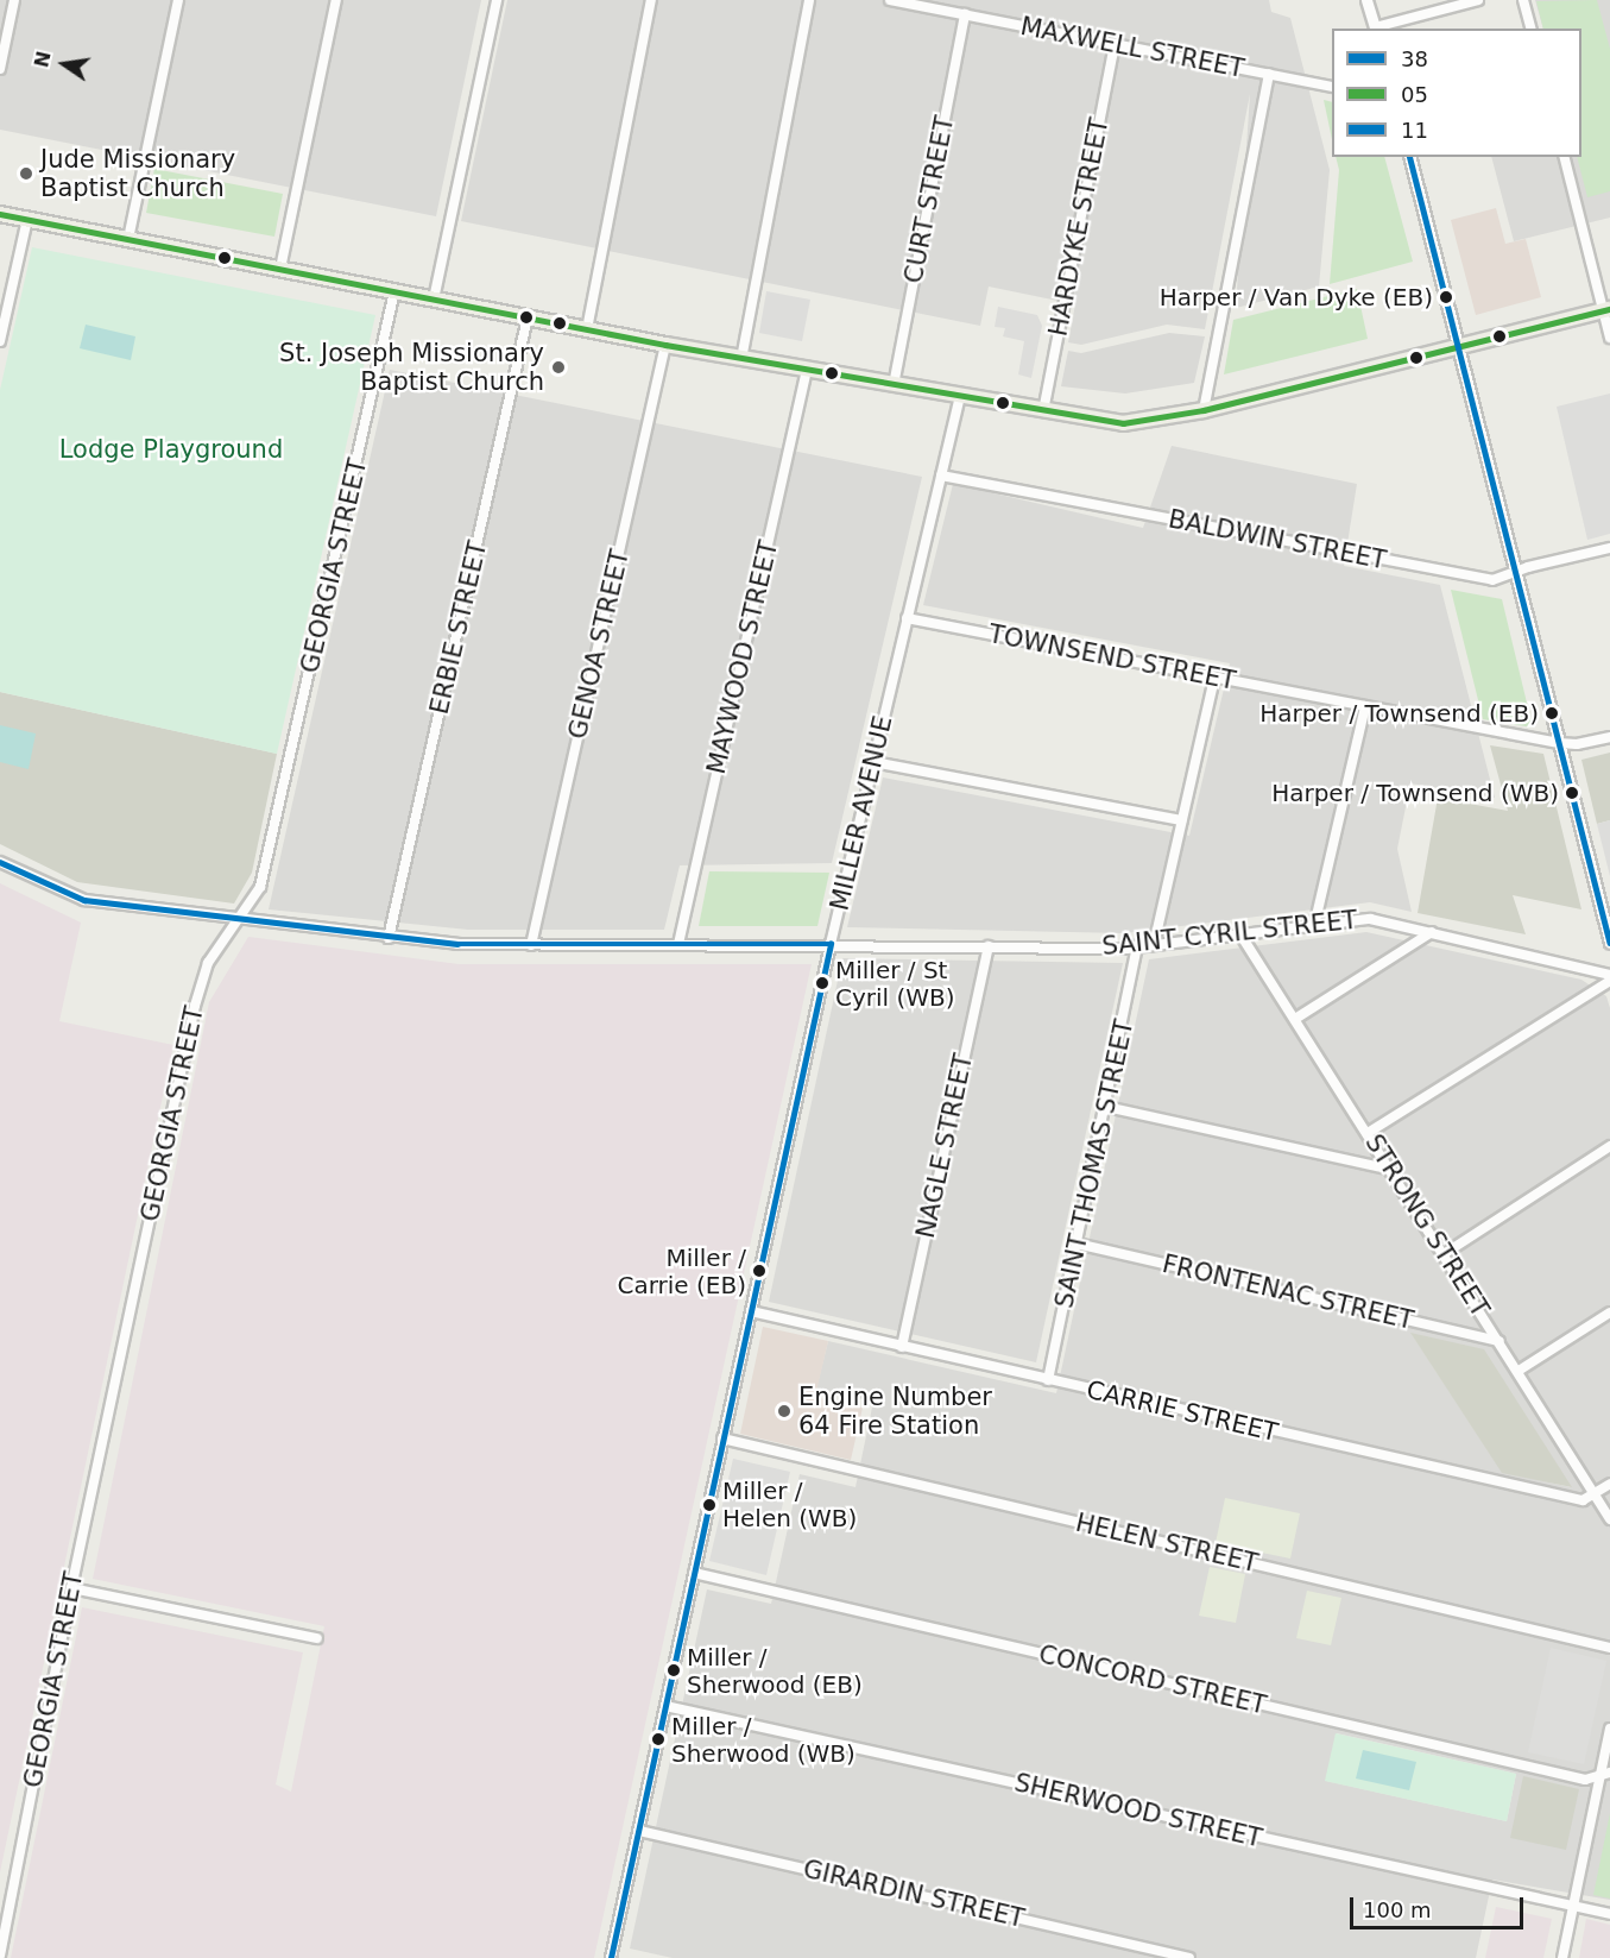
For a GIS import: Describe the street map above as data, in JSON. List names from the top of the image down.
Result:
{
  "streets": {
    "street": [
      "MAXWELL STREET",
      "CURT STREET",
      "HARDYKE STREET",
      "BALDWIN STREET",
      "GEORGIA STREET",
      "ERBIE STREET",
      "GENOA STREET",
      "MAYWOOD STREET",
      "TOWNSEND STREET",
      "MILLER AVENUE",
      "SAINT CYRIL STREET",
      "NAGLE STREET",
      "SAINT THOMAS STREET",
      "STRONG STREET",
      "FRONTENAC STREET",
      "CARRIE STREET",
      "HELEN STREET",
      "CONCORD STREET",
      "SHERWOOD STREET",
      "GIRARDIN STREET"
    ]
  },
  "crossings": [
    ["MAXWELL STREET", "CURT STREET"],
    ["MAXWELL STREET", "HARDYKE STREET"],
    ["BALDWIN STREET", "MILLER AVENUE"],
    ["GEORGIA STREET", "SAINT CYRIL STREET"],
    ["ERBIE STREET", "SAINT CYRIL STREET"],
    ["GENOA STREET", "SAINT CYRIL STREET"],
    ["MAYWOOD STREET", "SAINT CYRIL STREET"],
    ["TOWNSEND STREET", "MILLER AVENUE"],
    ["MILLER AVENUE", "SAINT CYRIL STREET"],
    ["MILLER AVENUE", "CARRIE STREET"],
    ["MILLER AVENUE", "HELEN STREET"],
    ["MILLER AVENUE", "CONCORD STREET"],
    ["MILLER AVENUE", "SHERWOOD STREET"],
    ["MILLER AVENUE", "GIRARDIN STREET"],
    ["SAINT CYRIL STREET", "NAGLE STREET"],
    ["SAINT CYRIL STREET", "SAINT THOMAS STREET"],
    ["SAINT CYRIL STREET", "STRONG STREET"],
    ["NAGLE STREET", "CARRIE STREET"],
    ["SAINT THOMAS STREET", "FRONTENAC STREET"],
    ["SAINT THOMAS STREET", "CARRIE STREET"],
    ["STRONG STREET", "FRONTENAC STREET"],
    ["STRONG STREET", "CARRIE STREET"]
  ],
  "parks": ["Lodge Playground"],
  "places": [
    "Jude Missionary Baptist Church",
    "Harper / Van Dyke (EB)",
    "St. Joseph Missionary Baptist Church",
    "Harper / Townsend (EB)",
    "Harper / Townsend (WB)",
    "Miller / St Cyril (WB)",
    "Miller / Carrie (EB)",
    "Engine Number 64 Fire Station",
    "Miller / Helen (WB)",
    "Miller / Sherwood (EB)",
    "Miller / Sherwood (WB)"
  ],
  "lines": ["transit line 11", "transit line 05", "transit line 38"],
  "legend": ["38", "05", "11"],
  "scale_bar": "100 m",
  "north": "left"
}
